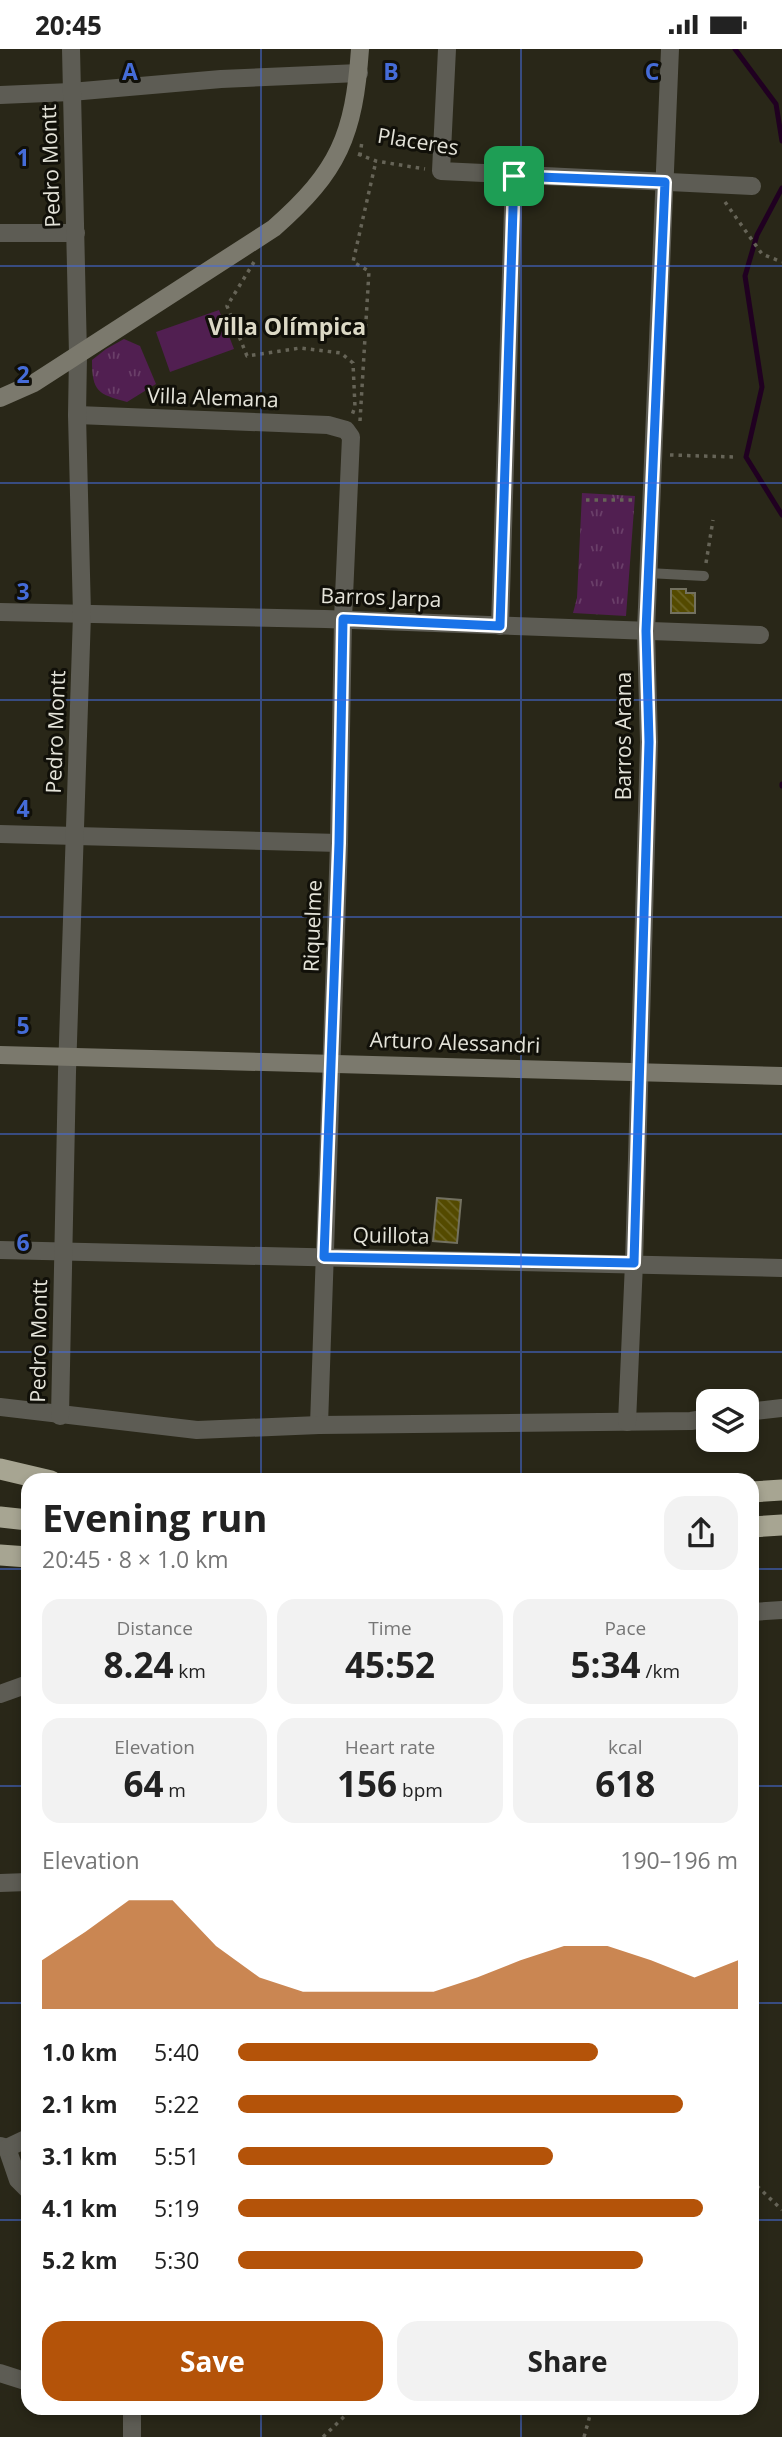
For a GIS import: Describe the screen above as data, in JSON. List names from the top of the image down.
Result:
{
  "streets": {
    "main road": ["Arturo Alessandri"],
    "street": [
      "Placeres",
      "Pedro Montt",
      "Villa Alemana",
      "Barros Jarpa",
      "Barros Arana",
      "Riquelme",
      "Quillota"
    ]
  },
  "crossings": [
    ["Placeres", "Barros Arana"],
    ["Pedro Montt", "Villa Alemana"],
    ["Pedro Montt", "Barros Jarpa"],
    ["Pedro Montt", "Arturo Alessandri"],
    ["Pedro Montt", "Quillota"],
    ["Villa Alemana", "Riquelme"],
    ["Barros Jarpa", "Barros Arana"],
    ["Barros Jarpa", "Riquelme"],
    ["Barros Arana", "Arturo Alessandri"],
    ["Barros Arana", "Quillota"],
    ["Riquelme", "Arturo Alessandri"],
    ["Riquelme", "Quillota"]
  ],
  "districts": ["Villa Olímpica"],
  "page": {
    "status": "20:45",
    "heading": ["Evening run", "20:45 · 8 × 1.0 km"],
    "stats": [
      ["Distance", "8.24 km"],
      ["Time", "45:52"],
      ["Pace", "5:34 /km"],
      ["Elevation", "64 m"],
      ["Heart rate", "156 bpm"],
      ["kcal", "618"]
    ],
    "chart": ["Elevation", "190–196 m"],
    "list": [
      {
        "name": "1.0 km",
        "note": "5:40"
      },
      {
        "name": "2.1 km",
        "note": "5:22"
      },
      {
        "name": "3.1 km",
        "note": "5:51"
      },
      {
        "name": "4.1 km",
        "note": "5:19"
      },
      {
        "name": "5.2 km",
        "note": "5:30"
      }
    ],
    "buttons": ["Save", "Share"]
  },
  "grid": {
    "columns": ["A", "B", "C"],
    "rows": [
      "1",
      "2",
      "3",
      "4",
      "5",
      "6"
    ]
  }
}
